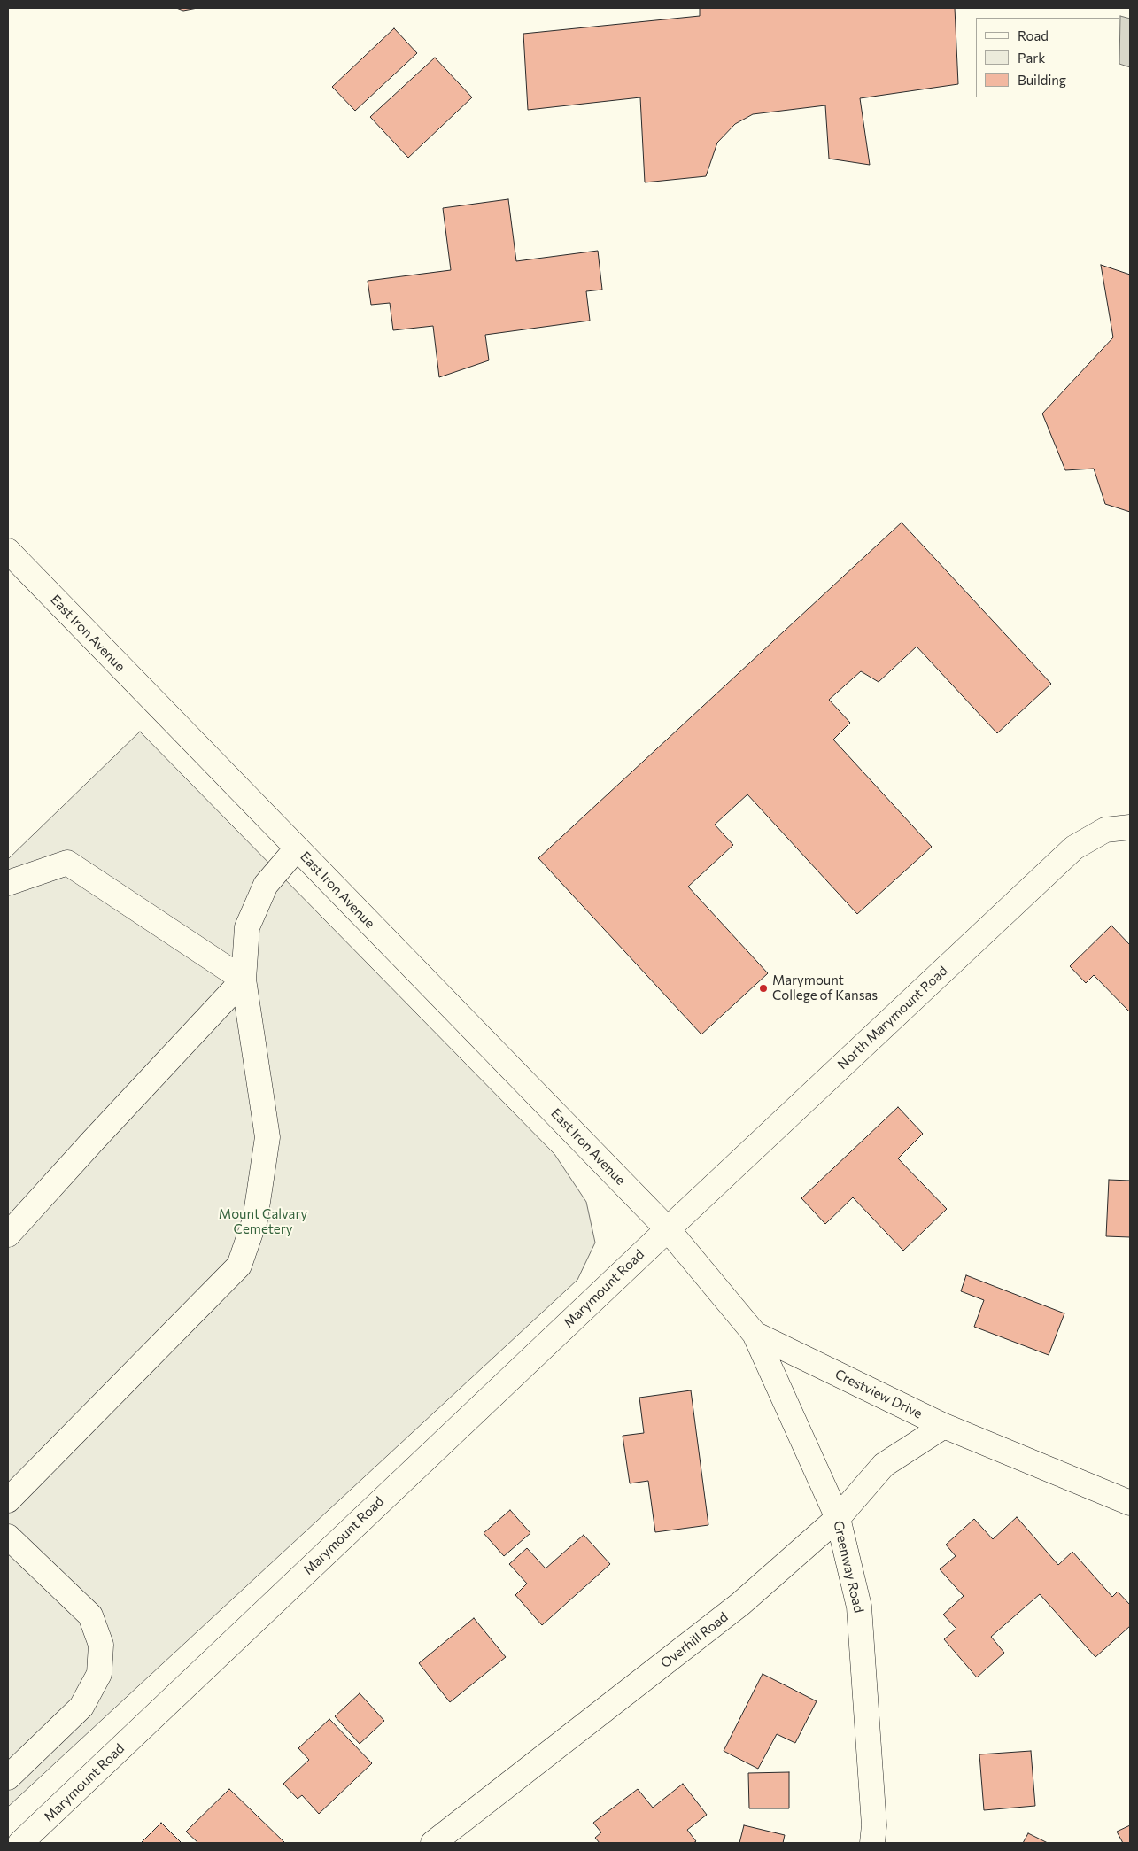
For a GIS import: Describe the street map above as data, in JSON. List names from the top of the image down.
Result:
{
  "streets": {
    "street": [
      "East Iron Avenue",
      "North Marymount Road",
      "Marymount Road",
      "Crestview Drive",
      "Greenway Road",
      "Overhill Road"
    ]
  },
  "crossings": [
    ["East Iron Avenue", "North Marymount Road"],
    ["East Iron Avenue", "Marymount Road"],
    ["East Iron Avenue", "Crestview Drive"],
    ["North Marymount Road", "Marymount Road"],
    ["North Marymount Road", "Crestview Drive"],
    ["Marymount Road", "Crestview Drive"],
    ["Crestview Drive", "Greenway Road"],
    ["Crestview Drive", "Overhill Road"],
    ["Greenway Road", "Overhill Road"]
  ],
  "parks": ["Mount Calvary Cemetery"],
  "places": ["Marymount College of Kansas"],
  "legend": ["Road", "Park", "Building"]
}
